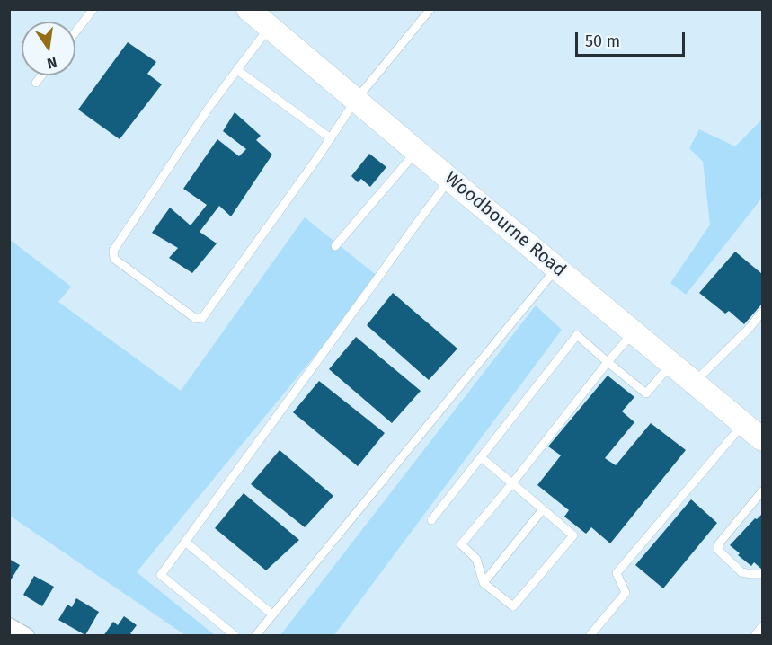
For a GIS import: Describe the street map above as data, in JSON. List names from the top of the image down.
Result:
{
  "streets": {
    "main road": ["Woodbourne Road"]
  },
  "scale_bar": "50 m",
  "north": "bottom"
}
